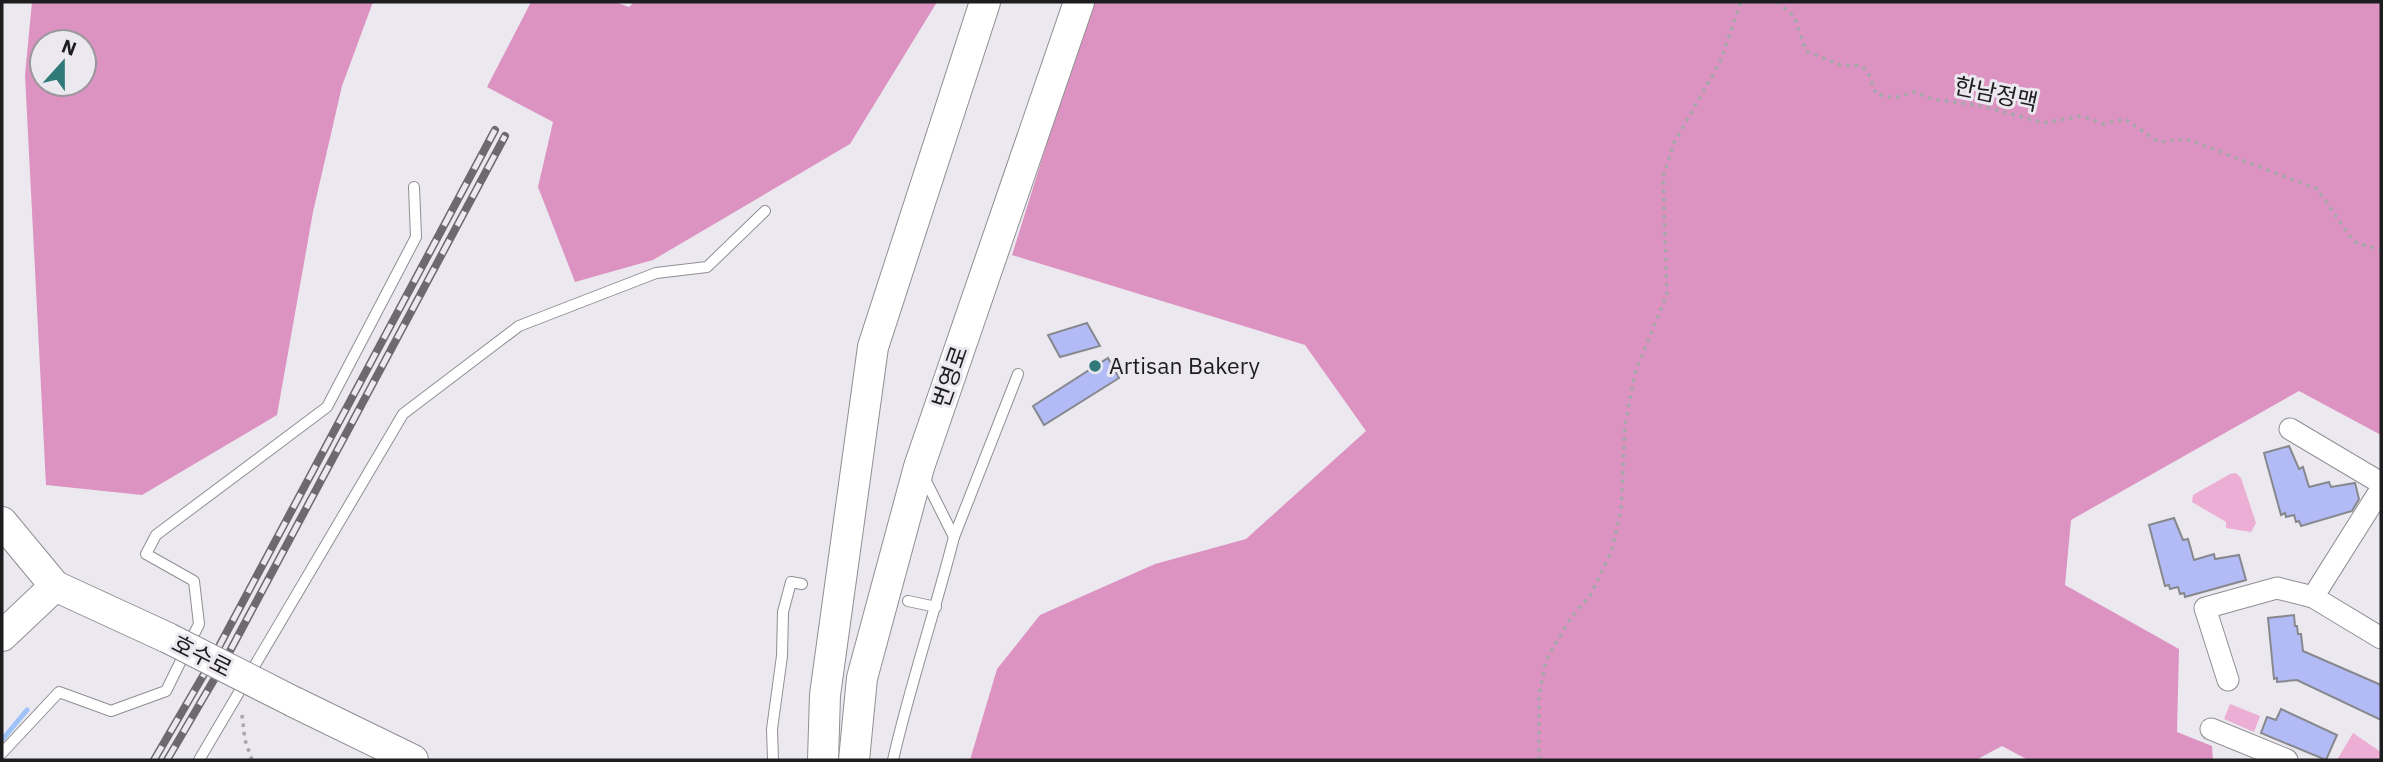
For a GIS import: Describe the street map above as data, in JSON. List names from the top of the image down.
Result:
{
  "streets": {
    "street": ["번영로", "호수로"],
    "path": ["한남정맥"]
  },
  "places": ["Artisan Bakery"],
  "north": "top"
}
